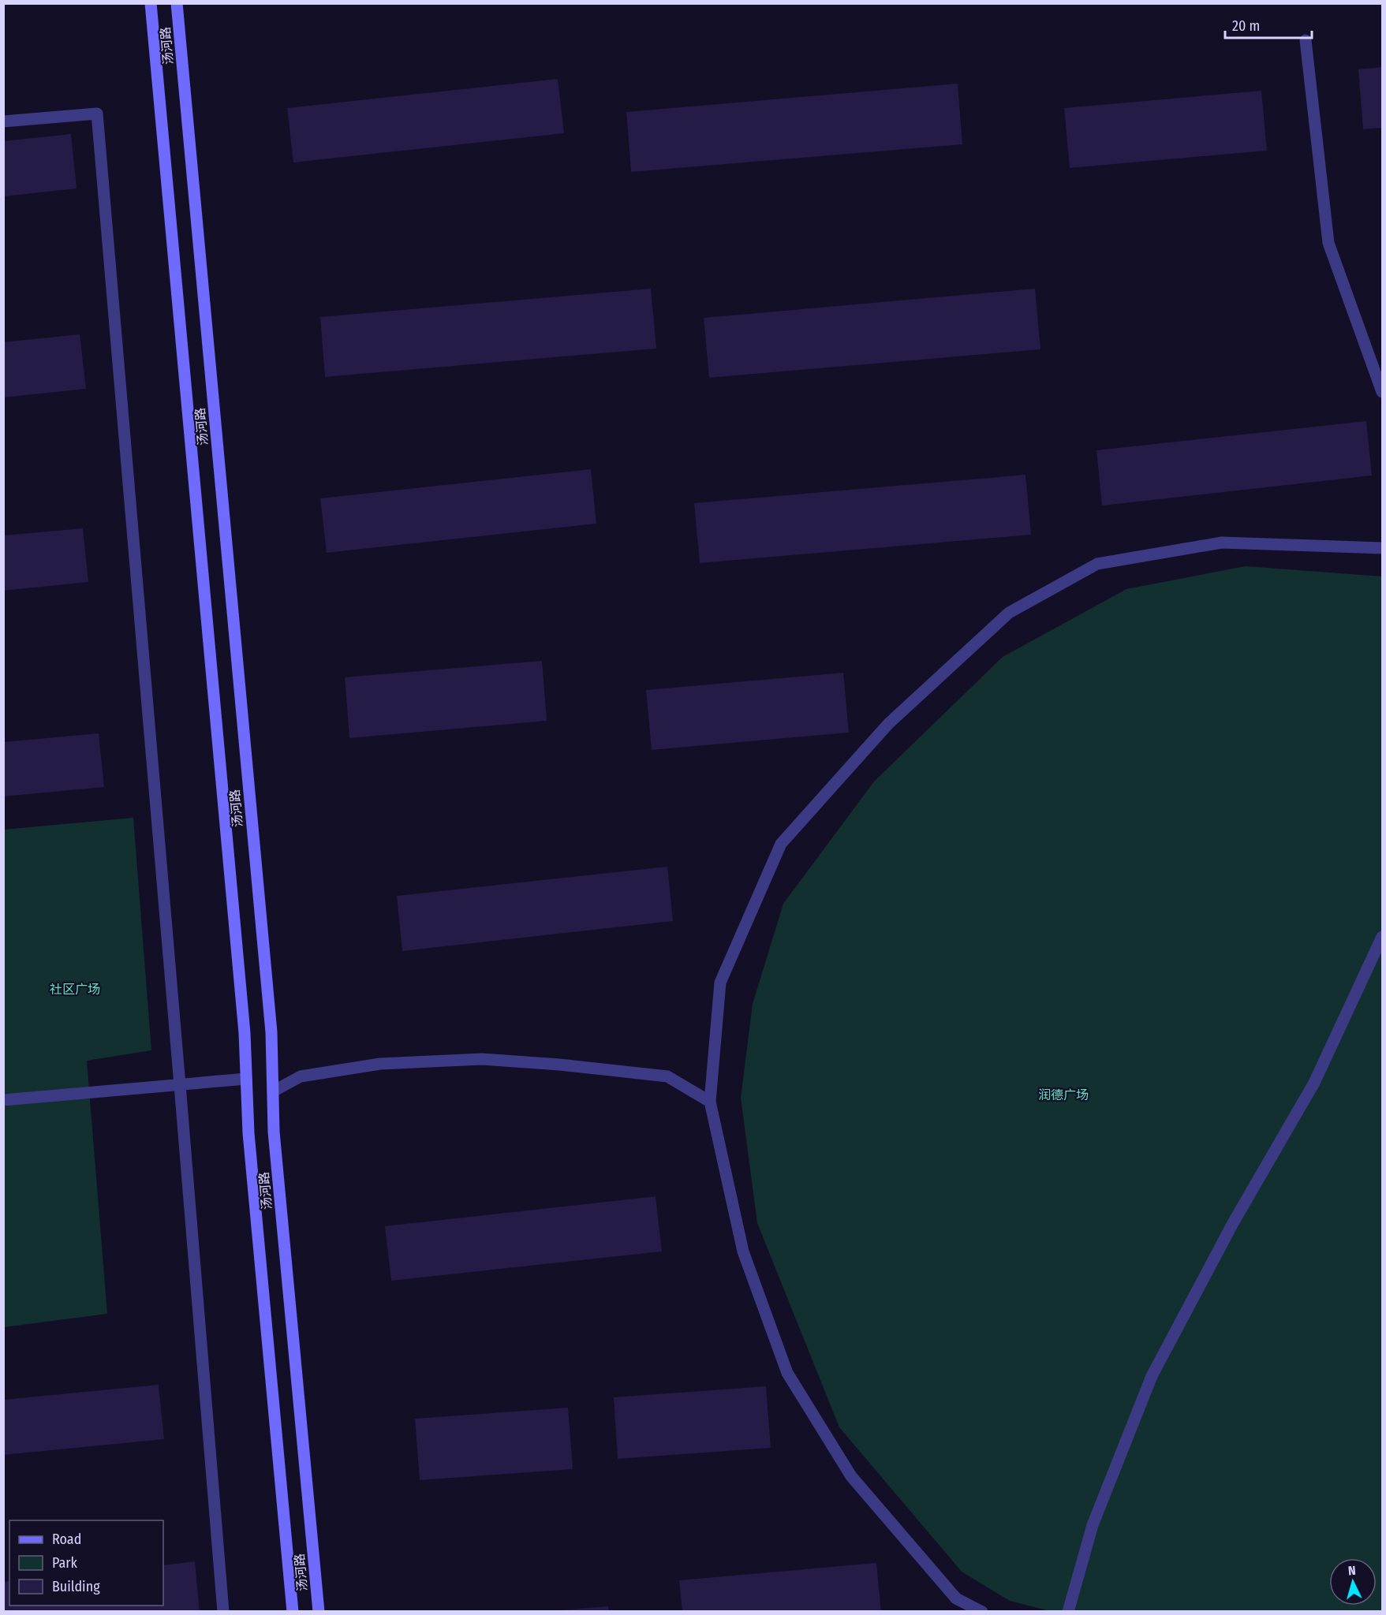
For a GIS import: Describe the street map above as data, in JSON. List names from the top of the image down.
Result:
{
  "streets": {
    "street": ["汤河路"]
  },
  "parks": ["社区广场", "润德广场"],
  "legend": ["Road", "Park", "Building"],
  "scale_bar": "20 m",
  "north": "top"
}
